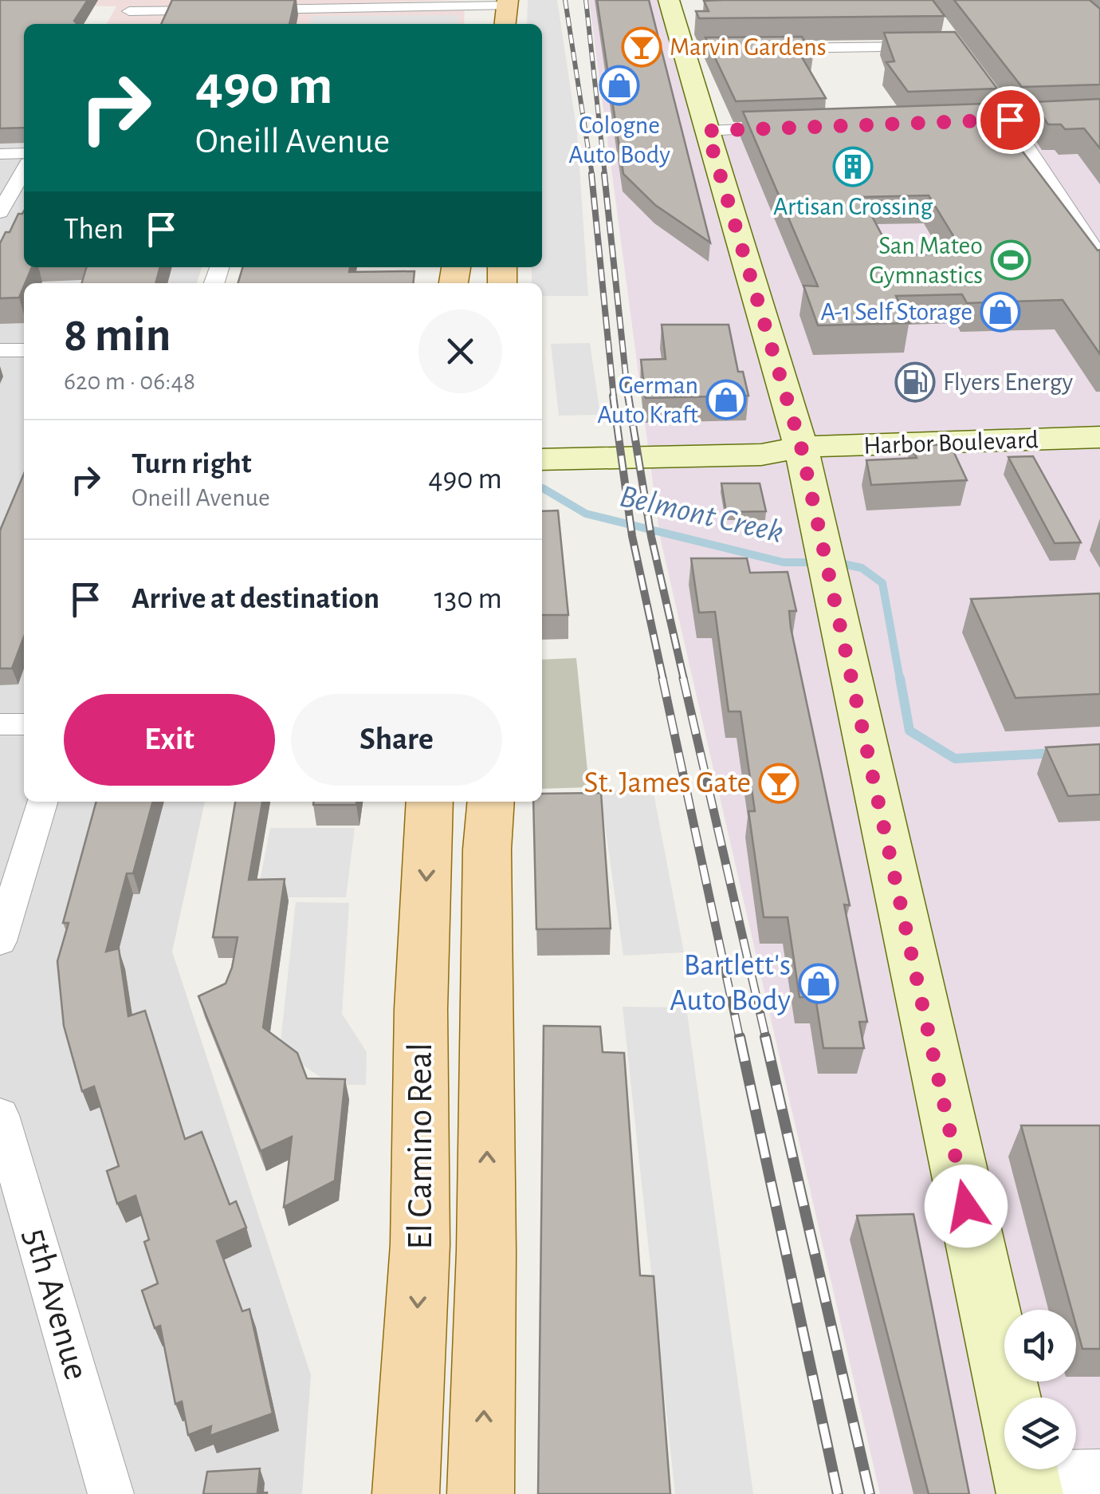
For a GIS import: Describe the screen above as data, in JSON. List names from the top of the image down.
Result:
{
  "streets": {
    "main road": ["Harbor Boulevard", "El Camino Real"],
    "street": ["5th Avenue"]
  },
  "water": ["Belmont Creek"],
  "places": {
    "bar": ["Marvin Gardens", "St. James Gate"],
    "shop": [
      "Cologne Auto Body",
      "A-1 Self Storage",
      "German Auto Kraft",
      "Bartlett's Auto Body"
    ],
    "building": ["Artisan Crossing"],
    "sports": ["San Mateo Gymnastics"],
    "fuel station": ["Flyers Energy"]
  },
  "page": {
    "turn": ["490 m", "Oneill Avenue"],
    "then": "Then",
    "heading": ["8 min", "620 m · 06:48"],
    "list": [
      {
        "name": "Turn right",
        "note": "Oneill Avenue",
        "value": "490 m"
      },
      {
        "name": "Arrive at destination",
        "value": "130 m"
      }
    ],
    "buttons": ["Exit", "Share"]
  }
}
